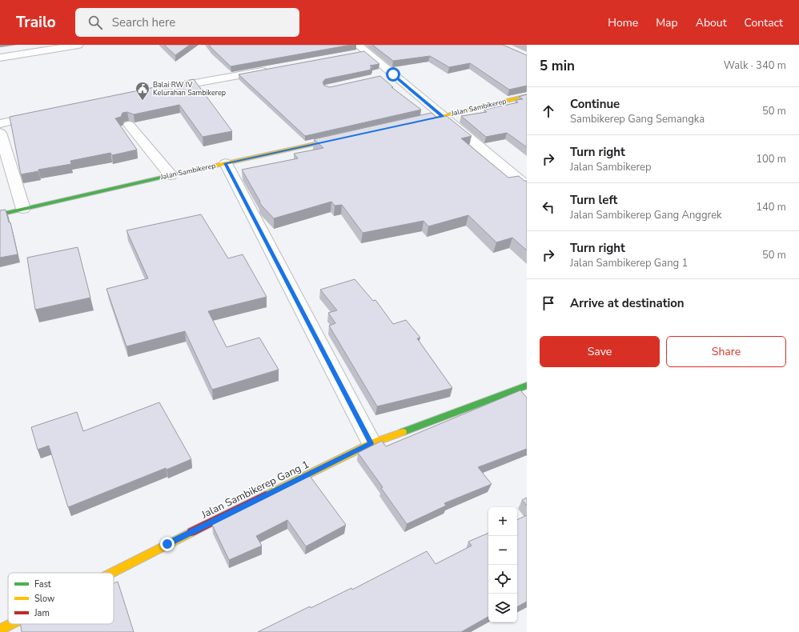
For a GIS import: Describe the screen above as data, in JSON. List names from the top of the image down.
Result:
{
  "streets": {
    "street": ["Jalan Sambikerep", "Jalan Sambikerep Gang 1"]
  },
  "places": {
    "public building": ["Balai RW IV Kelurahan Sambikerep"]
  },
  "legend": ["Fast", "Slow", "Jam"],
  "page": {
    "header": "Trailo",
    "search": "Search here",
    "nav": [
      "Home",
      "Map",
      "About",
      "Contact"
    ],
    "heading": ["5 min", "Walk · 340 m"],
    "list": [
      ["Continue", "Sambikerep Gang Semangka", "50 m"],
      ["Turn right", "Jalan Sambikerep", "100 m"],
      ["Turn left", "Jalan Sambikerep Gang Anggrek", "140 m"],
      ["Turn right", "Jalan Sambikerep Gang 1", "50 m"],
      "Arrive at destination"
    ],
    "buttons": ["Save", "Share"],
    "map_buttons": ["+", "−"]
  }
}
